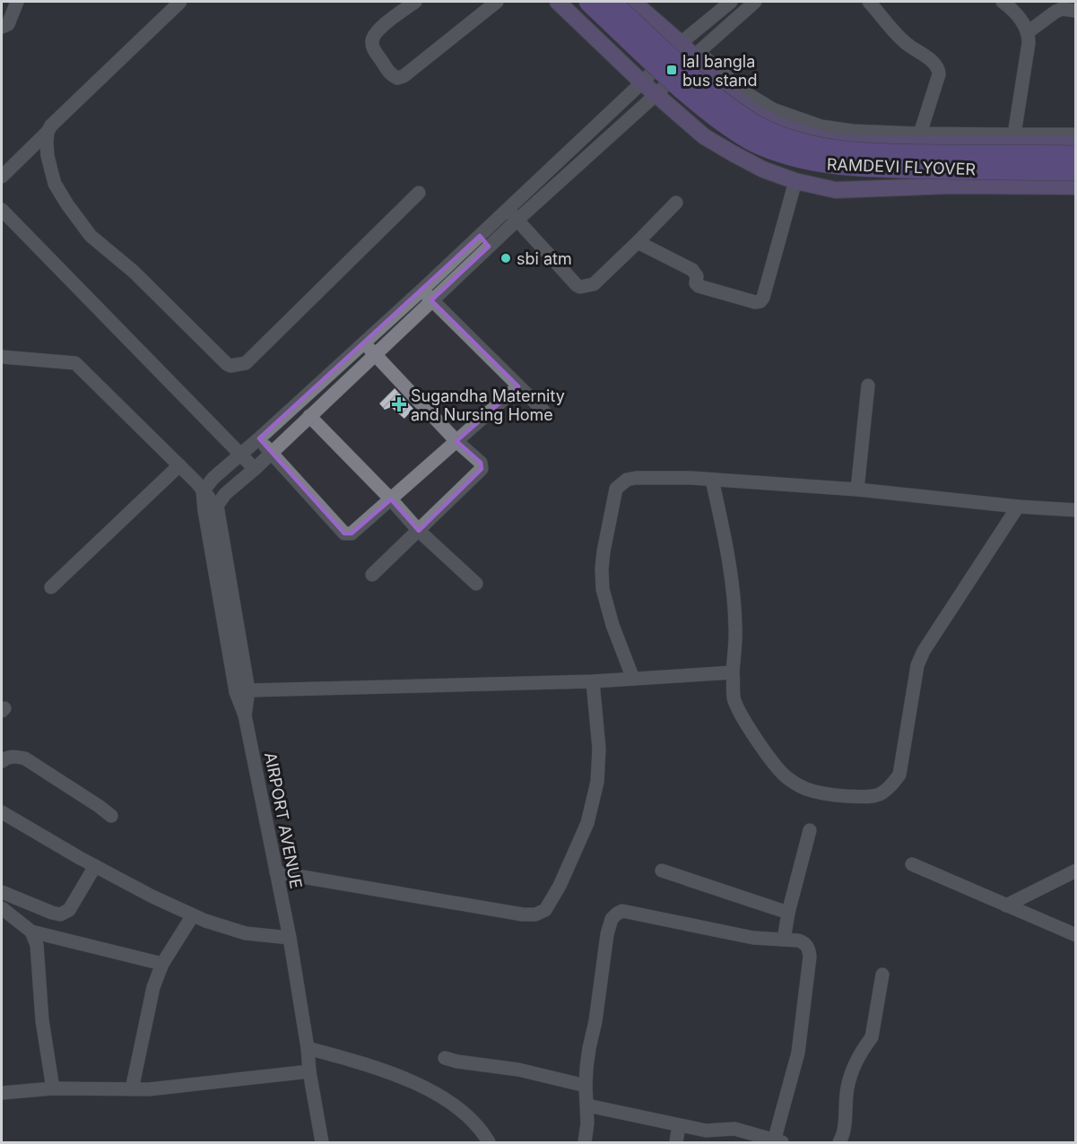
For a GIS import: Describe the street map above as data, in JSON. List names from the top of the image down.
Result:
{
  "streets": {
    "highway": ["RAMDEVI FLYOVER"],
    "street": ["AIRPORT AVENUE"]
  },
  "places": {
    "transit": ["lal bangla bus stand"],
    "other": ["sbi atm"],
    "health": ["Sugandha Maternity and Nursing Home"]
  }
}
